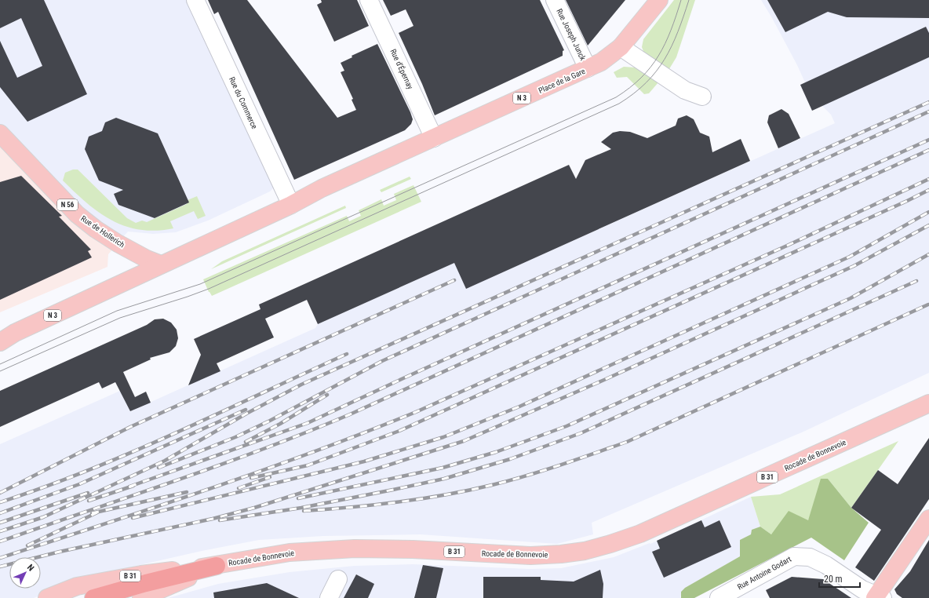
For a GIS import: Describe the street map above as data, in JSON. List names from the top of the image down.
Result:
{
  "streets": {
    "highway": ["Rocade de Bonnevoie", "B 31"],
    "main road": [
      "Place de la Gare",
      "N 3",
      "N 56",
      "Rue de Hollerich"
    ],
    "street": [
      "Rue Joseph Junck",
      "Rue d'Épernay",
      "Rue du Commerce",
      "Rue Antoine Godart"
    ]
  },
  "crossings": [
    ["Rue Joseph Junck", "Place de la Gare"],
    ["Rue d'Épernay", "Place de la Gare"],
    ["Rue d'Épernay", "N 3"],
    ["Place de la Gare", "N 3"],
    ["N 3", "Rue du Commerce"],
    ["N 3", "Rue de Hollerich"],
    ["Rocade de Bonnevoie", "B 31"]
  ],
  "scale_bar": "20 m",
  "north": "top right"
}
